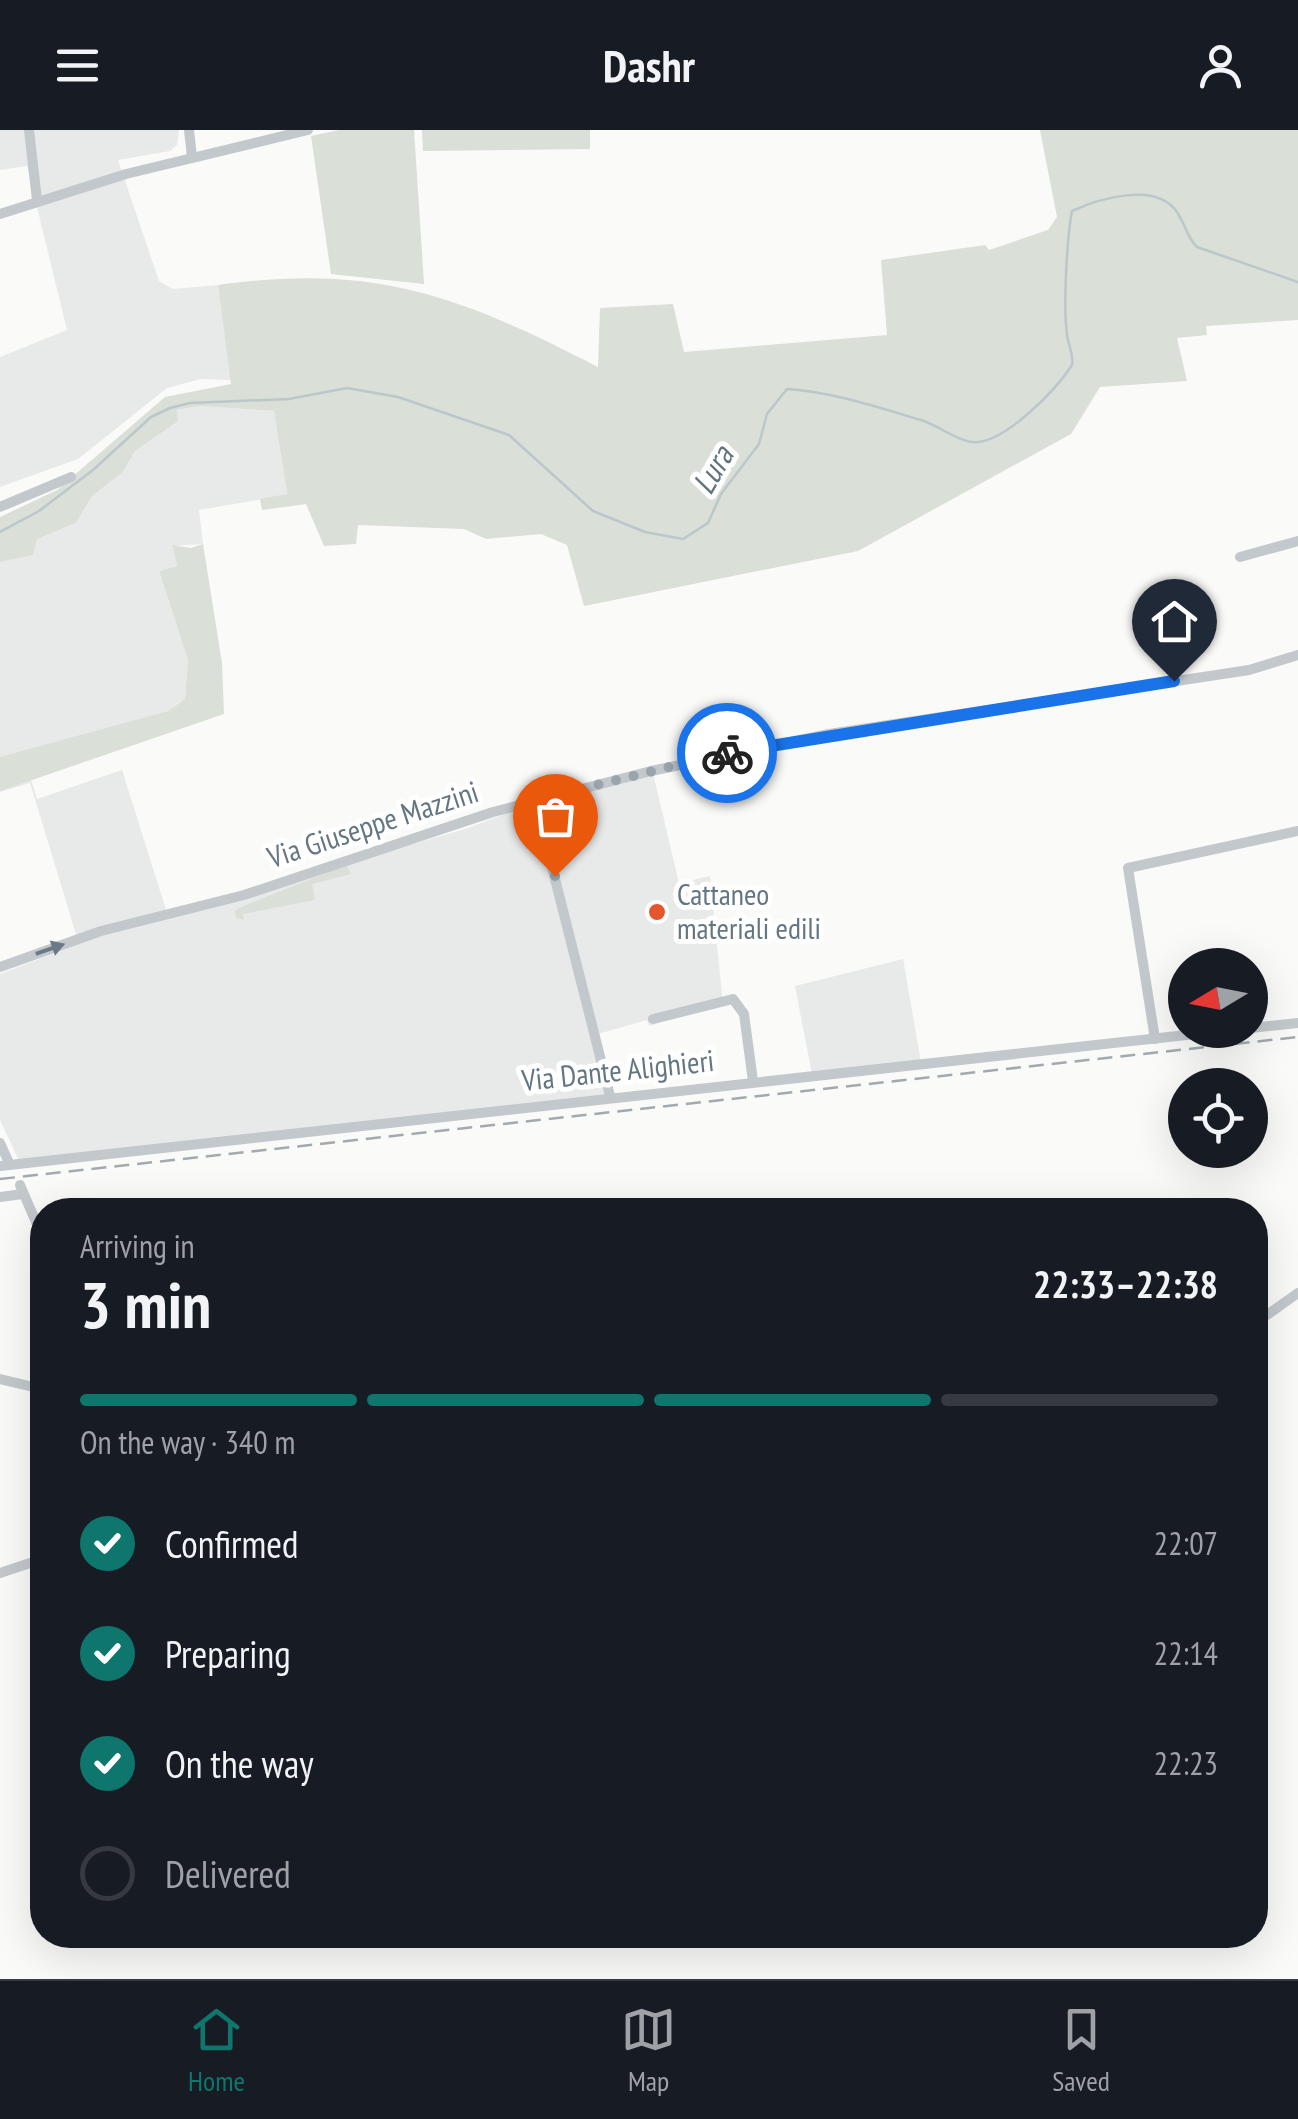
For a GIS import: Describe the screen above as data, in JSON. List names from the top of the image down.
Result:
{
  "streets": {
    "street": ["Via Giuseppe Mazzini", "Via Dante Alighieri"]
  },
  "one_way": ["Via Giuseppe Mazzini"],
  "water": ["Lura"],
  "places": ["Cattaneo materiali edili"],
  "north": "left",
  "page": {
    "header": "Dashr",
    "heading": ["3 min", "Arriving in", "22:33–22:38"],
    "bar": "On the way · 340 m",
    "list": [
      ["Confirmed", "22:07"],
      ["Preparing", "22:14"],
      ["On the way", "22:23"],
      "Delivered"
    ],
    "tabs": ["Home", "Map", "Saved"]
  }
}
